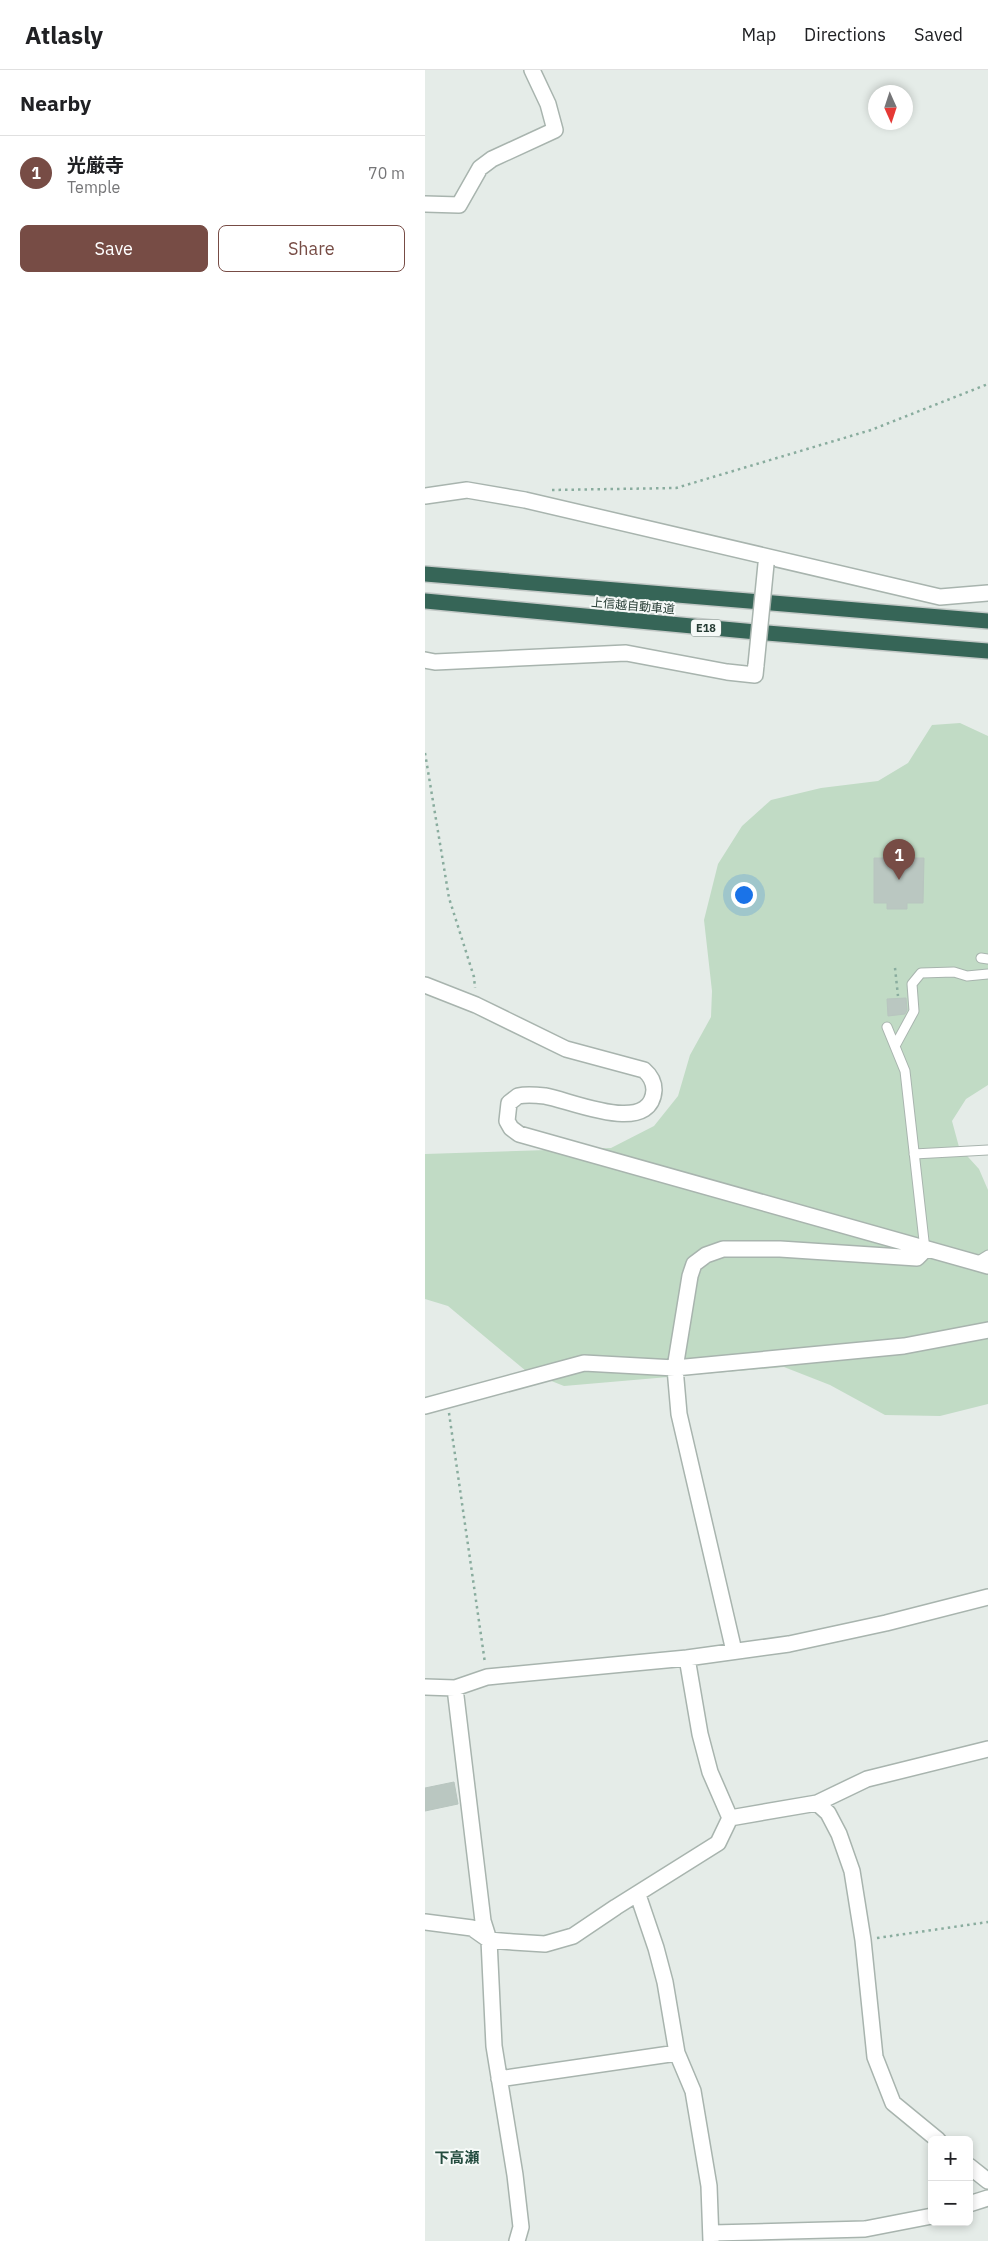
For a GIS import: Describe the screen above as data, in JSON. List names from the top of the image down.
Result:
{
  "streets": {
    "highway": ["上信越自動車道", "E18"]
  },
  "districts": ["下高瀬"],
  "north": "bottom",
  "page": {
    "header": "Atlasly",
    "nav": ["Map", "Directions", "Saved"],
    "heading": "Nearby",
    "list": [
      {
        "mark": "1",
        "name": "光厳寺",
        "note": "Temple",
        "value": "70 m"
      }
    ],
    "buttons": ["Save", "Share"],
    "pins": "1",
    "map_buttons": ["+", "−"]
  }
}
